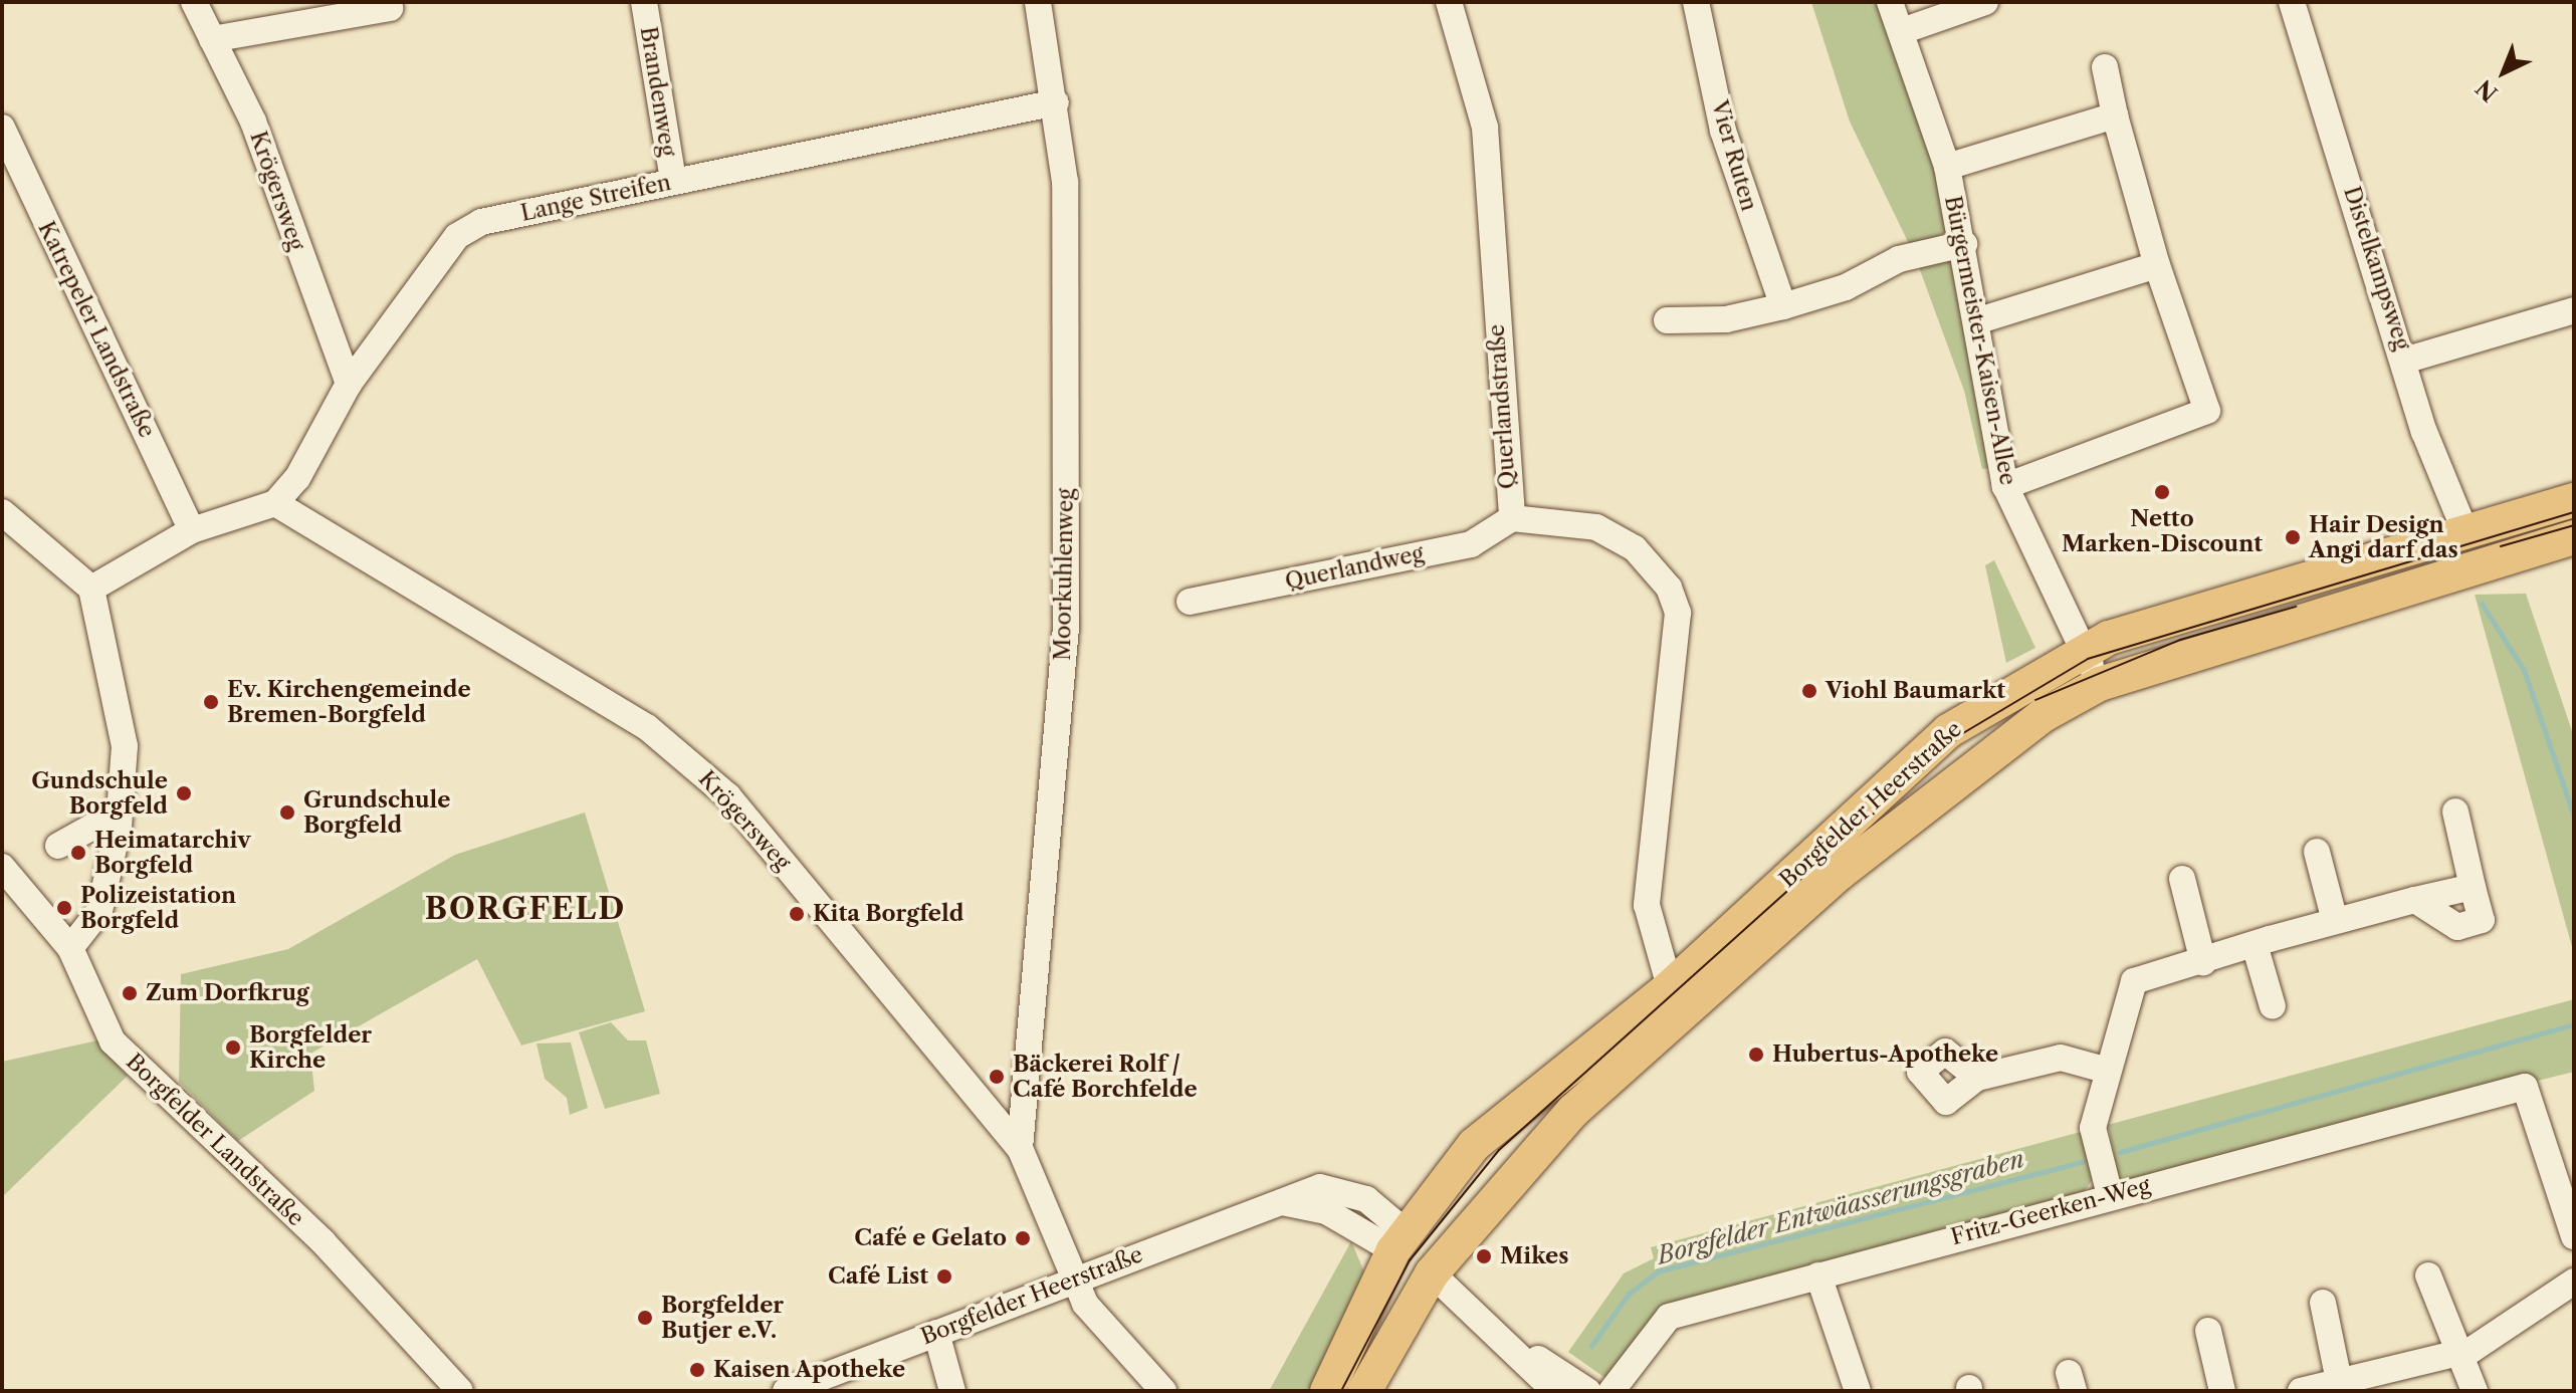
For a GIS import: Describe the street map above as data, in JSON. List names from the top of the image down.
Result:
{
  "streets": {
    "main road": ["Borgfelder Heerstraße"],
    "street": [
      "Brandenweg",
      "Vier Ruten",
      "Krögersweg",
      "Lange Streifen",
      "Distelkampsweg",
      "Katrepeler Landstraße",
      "Bürgermeister-Kaisen-Allee",
      "Querlandstraße",
      "Querlandweg",
      "Moorkuhlenweg",
      "Borgfelder Landstraße",
      "Fritz-Geerken-Weg"
    ]
  },
  "crossings": [
    ["Brandenweg", "Lange Streifen"],
    ["Krögersweg", "Lange Streifen"],
    ["Krögersweg", "Moorkuhlenweg"],
    ["Krögersweg", "Borgfelder Heerstraße"],
    ["Lange Streifen", "Moorkuhlenweg"],
    ["Distelkampsweg", "Borgfelder Heerstraße"],
    ["Bürgermeister-Kaisen-Allee", "Borgfelder Heerstraße"],
    ["Querlandstraße", "Querlandweg"],
    ["Querlandstraße", "Borgfelder Heerstraße"]
  ],
  "districts": ["BORGFELD"],
  "water": ["Borgfelder Entwäasserungsgraben"],
  "places": [
    "Netto Marken-Discount",
    "Hair Design Angi darf das",
    "Viohl Baumarkt",
    "Ev. Kirchengemeinde Bremen-Borgfeld",
    "Gundschule Borgfeld",
    "Grundschule Borgfeld",
    "Heimatarchiv Borgfeld",
    "Polizeistation Borgfeld",
    "Kita Borgfeld",
    "Zum Dorfkrug",
    "Borgfelder Kirche",
    "Hubertus-Apotheke",
    "Bäckerei Rolf / Café Borchfelde",
    "Café e Gelato",
    "Mikes",
    "Café List",
    "Borgfelder Butjer e.V.",
    "Kaisen Apotheke"
  ],
  "north": "bottom left"
}
